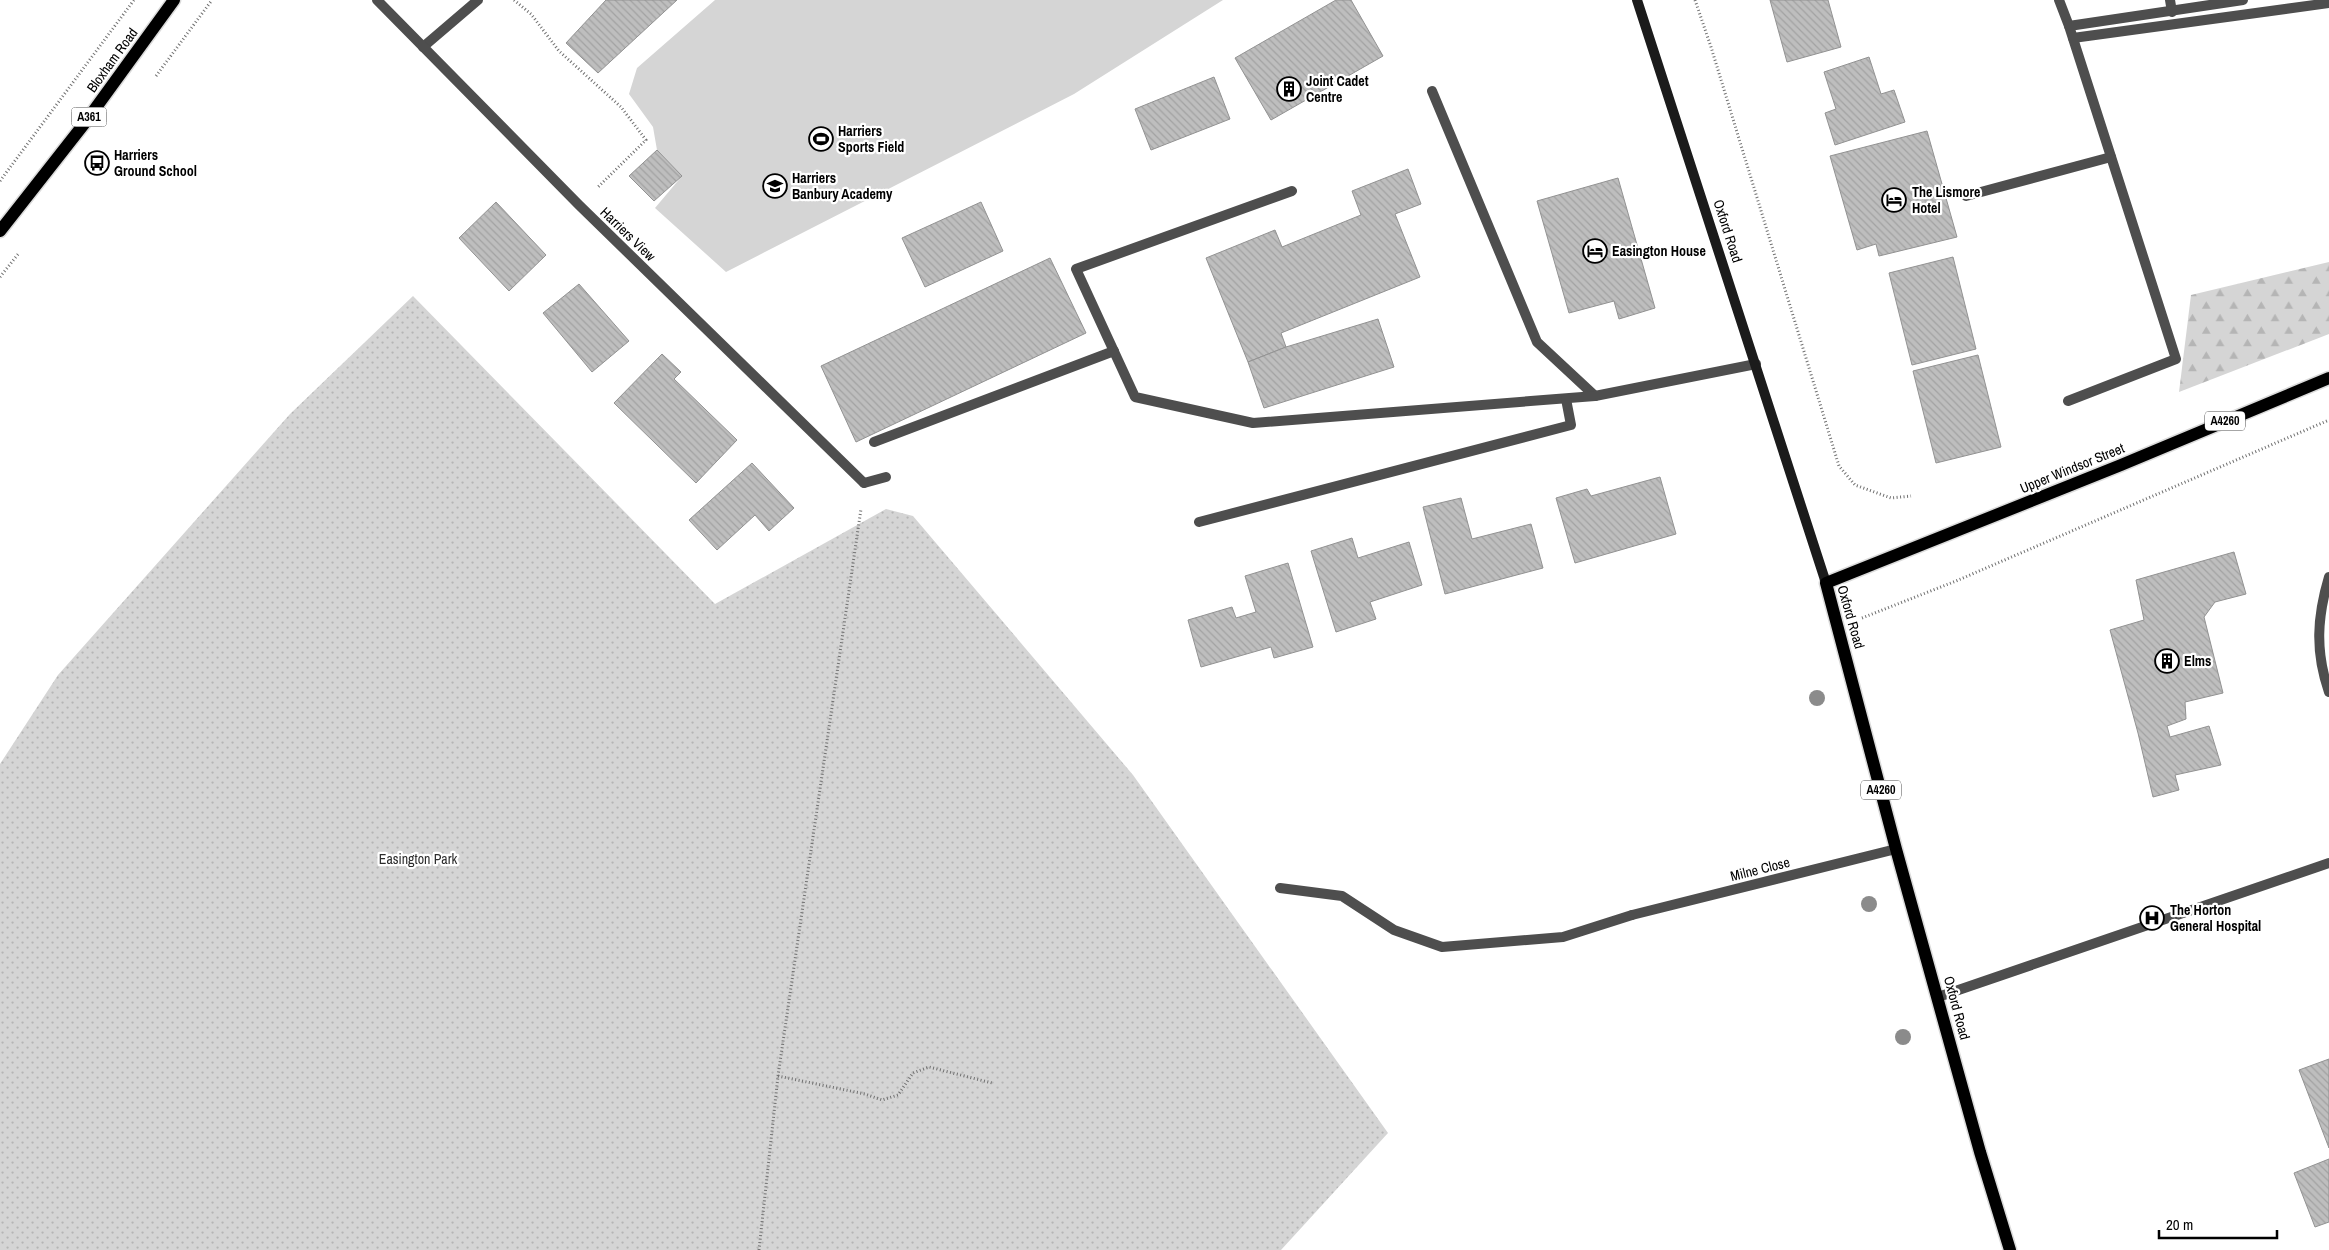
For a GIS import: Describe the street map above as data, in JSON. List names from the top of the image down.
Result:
{
  "streets": {
    "main road": [
      "Bloxham Road",
      "A361",
      "Oxford Road",
      "A4260",
      "Upper Windsor Street"
    ],
    "street": ["Harriers View", "Milne Close"]
  },
  "crossings": [
    ["Oxford Road", "Upper Windsor Street"],
    ["Oxford Road", "Milne Close"]
  ],
  "parks": ["Easington Park"],
  "places": {
    "building": ["Joint Cadet Centre", "Elms"],
    "sports": ["Harriers Sports Field"],
    "bus stop": ["Harriers Ground School"],
    "school or university": ["Harriers Banbury Academy"],
    "hotel": ["The Lismore Hotel", "Easington House"],
    "hospital": ["The Horton General Hospital"]
  },
  "scale_bar": "20 m"
}
